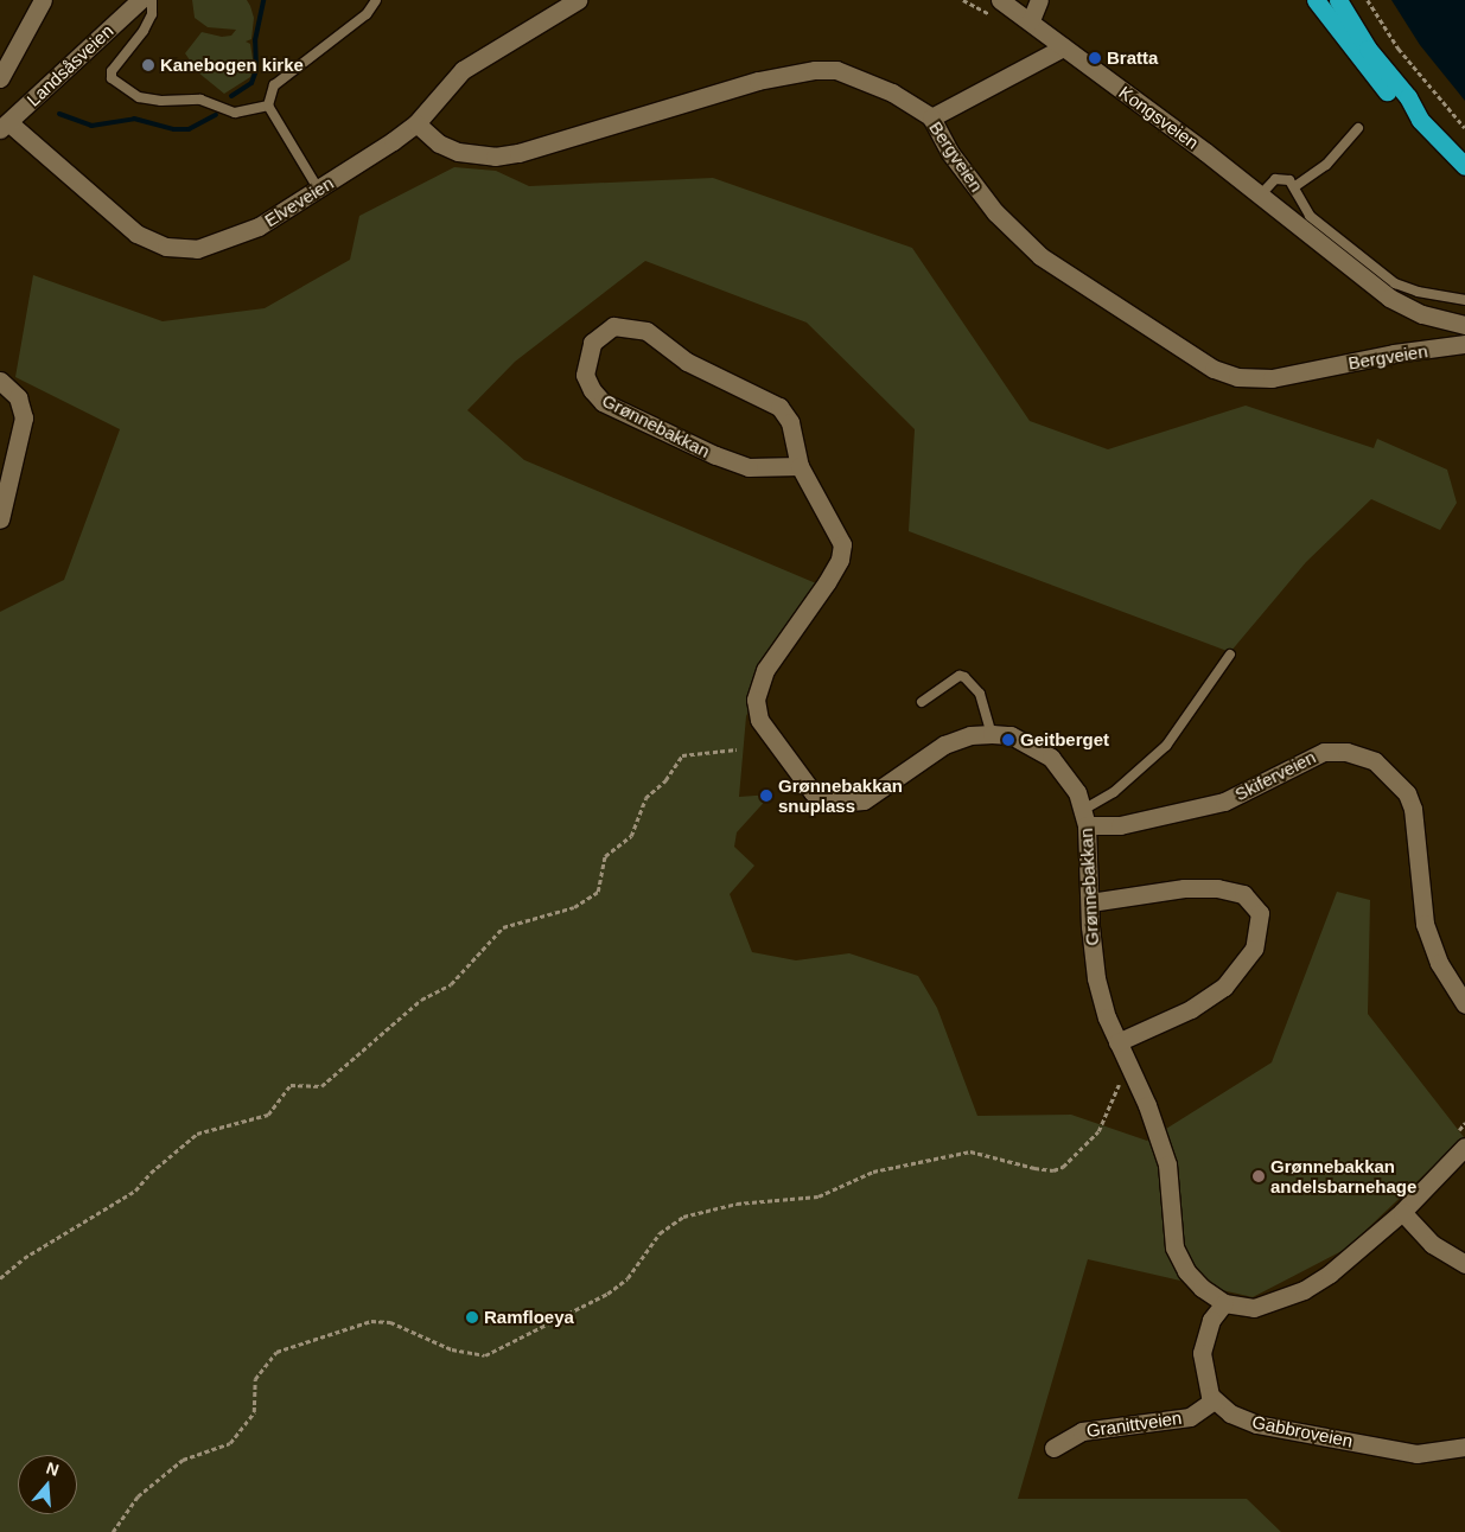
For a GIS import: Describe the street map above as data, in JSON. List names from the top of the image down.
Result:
{
  "streets": {
    "street": [
      "Landsåsveien",
      "Kongsveien",
      "Bergveien",
      "Elveveien",
      "Grønnebakkan",
      "Skiferveien",
      "Granittveien",
      "Gabbroveien"
    ]
  },
  "crossings": [
    ["Landsåsveien", "Elveveien"],
    ["Bergveien", "Elveveien"],
    ["Grønnebakkan", "Skiferveien"],
    ["Granittveien", "Gabbroveien"]
  ],
  "places": [
    "Bratta",
    "Kanebogen kirke",
    "Geitberget",
    "Grønnebakkan snuplass",
    "Grønnebakkan andelsbarnehage",
    "Ramfloeya"
  ],
  "north": "top"
}
